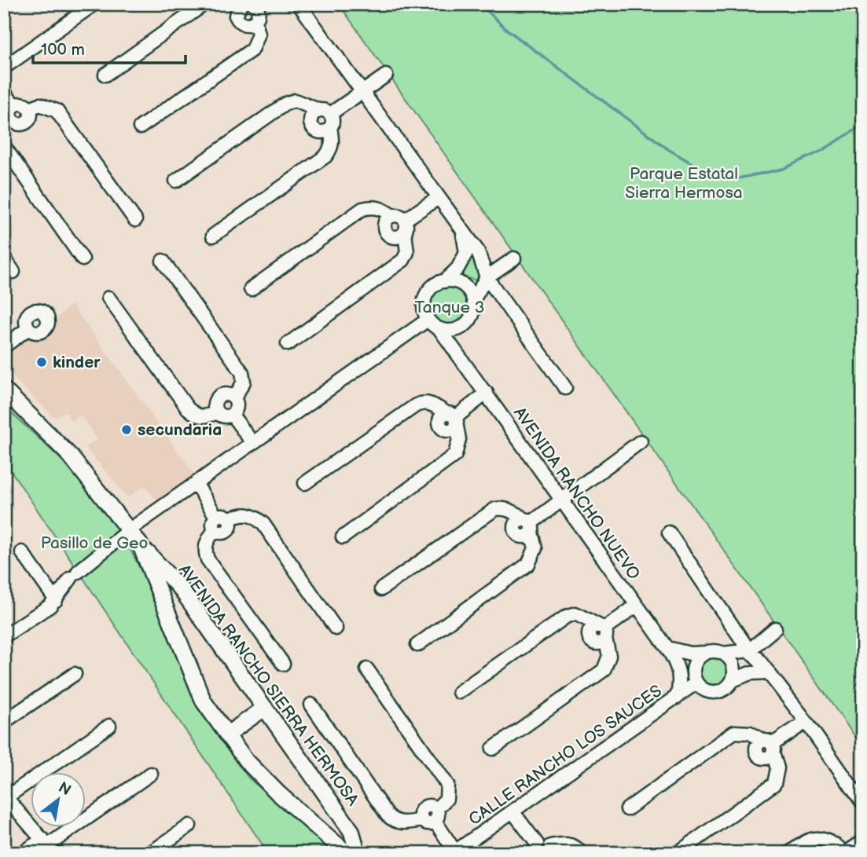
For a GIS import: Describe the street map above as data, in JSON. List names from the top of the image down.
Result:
{
  "streets": {
    "street": ["AVENIDA RANCHO NUEVO", "AVENIDA RANCHO SIERRA HERMOSA", "CALLE RANCHO LOS SAUCES"]
  },
  "parks": ["Parque Estatal Sierra Hermosa", "Tanque 3", "Pasillo de Geo"],
  "places": ["kinder", "secundaria"],
  "scale_bar": "100 m",
  "north": "top right"
}
